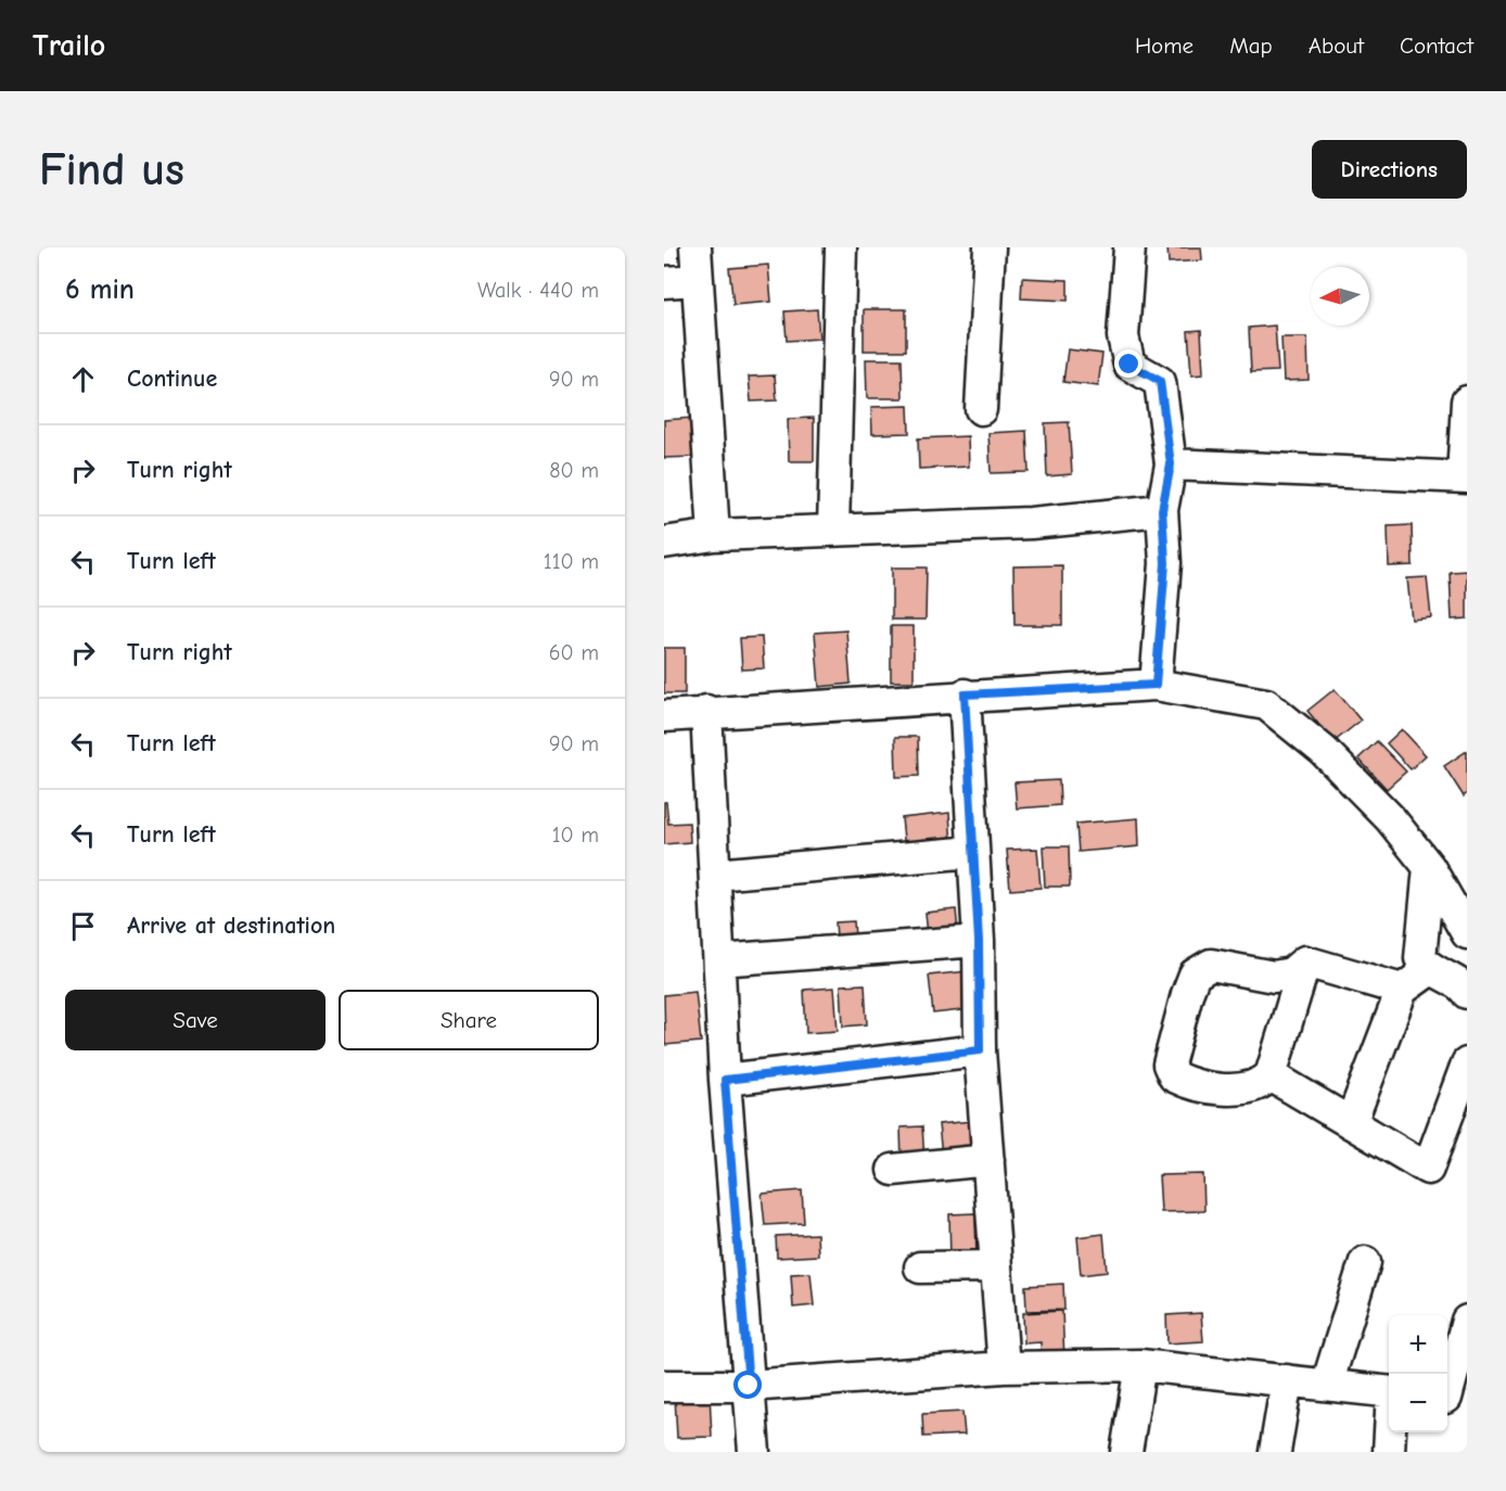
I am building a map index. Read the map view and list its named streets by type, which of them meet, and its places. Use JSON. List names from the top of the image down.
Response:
{
  "north": "left",
  "page": {
    "header": "Trailo",
    "nav": [
      "Home",
      "Map",
      "About",
      "Contact"
    ],
    "buttons": [
      "Directions",
      ["Save", "Share"]
    ],
    "title": "Find us",
    "heading": ["6 min", "Walk · 440 m"],
    "list": [
      ["Continue", "90 m"],
      ["Turn right", "80 m"],
      ["Turn left", "110 m"],
      ["Turn right", "60 m"],
      ["Turn left", "90 m"],
      ["Turn left", "10 m"],
      "Arrive at destination"
    ],
    "map_buttons": ["+", "−"]
  }
}
